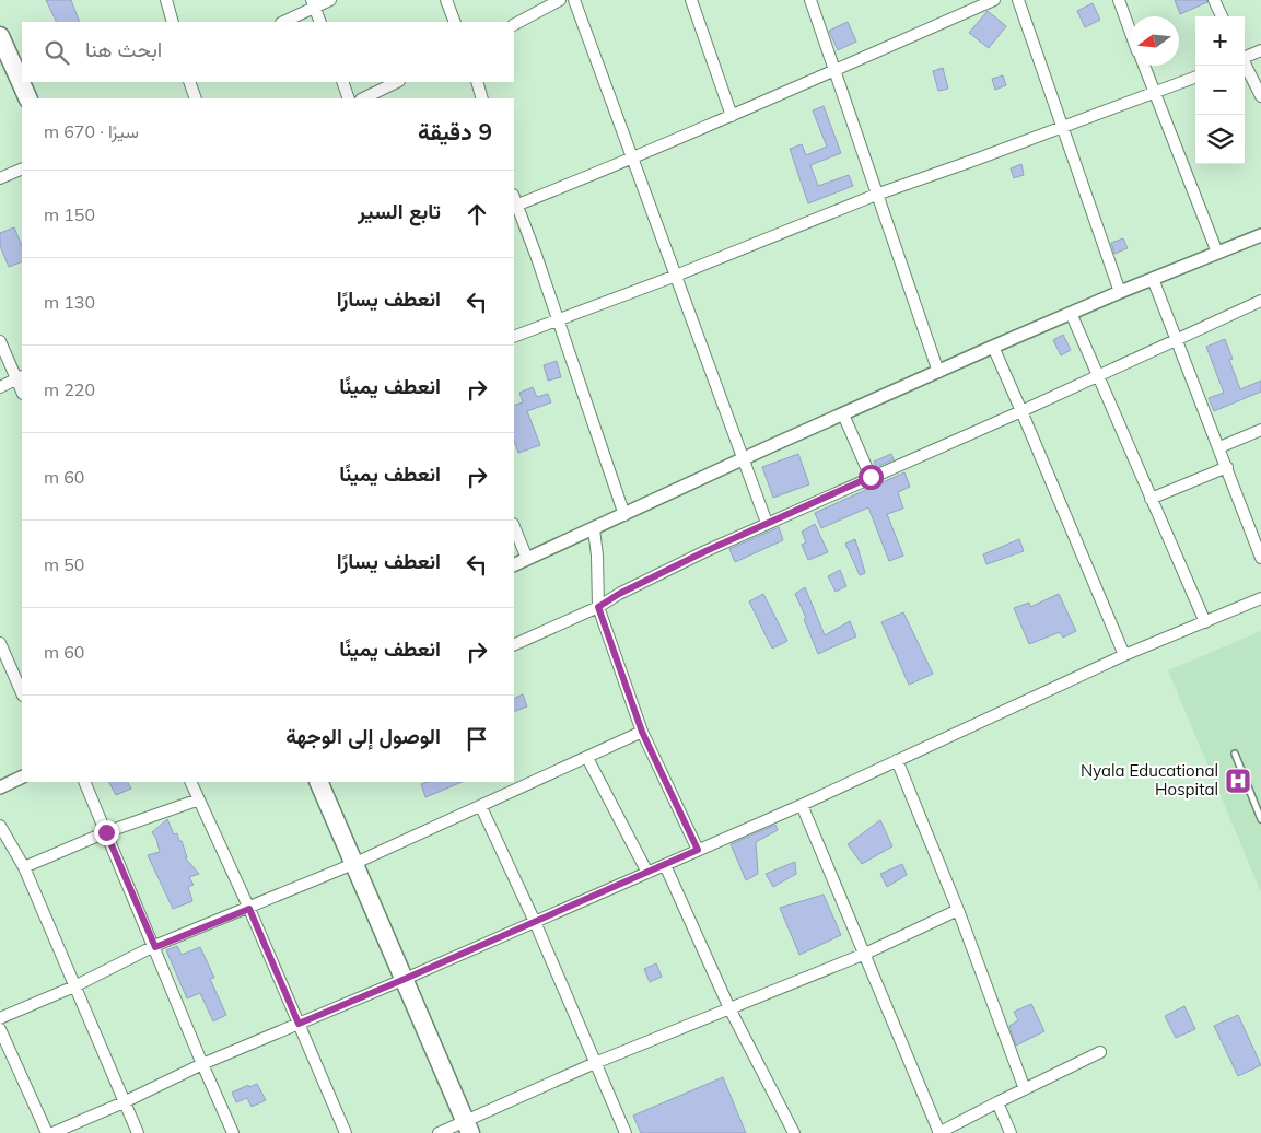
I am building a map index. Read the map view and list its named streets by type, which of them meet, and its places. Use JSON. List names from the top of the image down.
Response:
{
  "places": {
    "hospital": ["Nyala Educational Hospital"]
  },
  "north": "left",
  "page": {
    "map_buttons": ["+", "−"],
    "search": "ابحث هنا",
    "heading": ["9 دقيقة", "سيرًا · 670 m"],
    "list": [
      ["تابع السير", "150 m"],
      ["انعطف يسارًا", "130 m"],
      ["انعطف يمينًا", "220 m"],
      ["انعطف يمينًا", "60 m"],
      ["انعطف يسارًا", "50 m"],
      ["انعطف يمينًا", "60 m"],
      "الوصول إلى الوجهة"
    ]
  }
}
